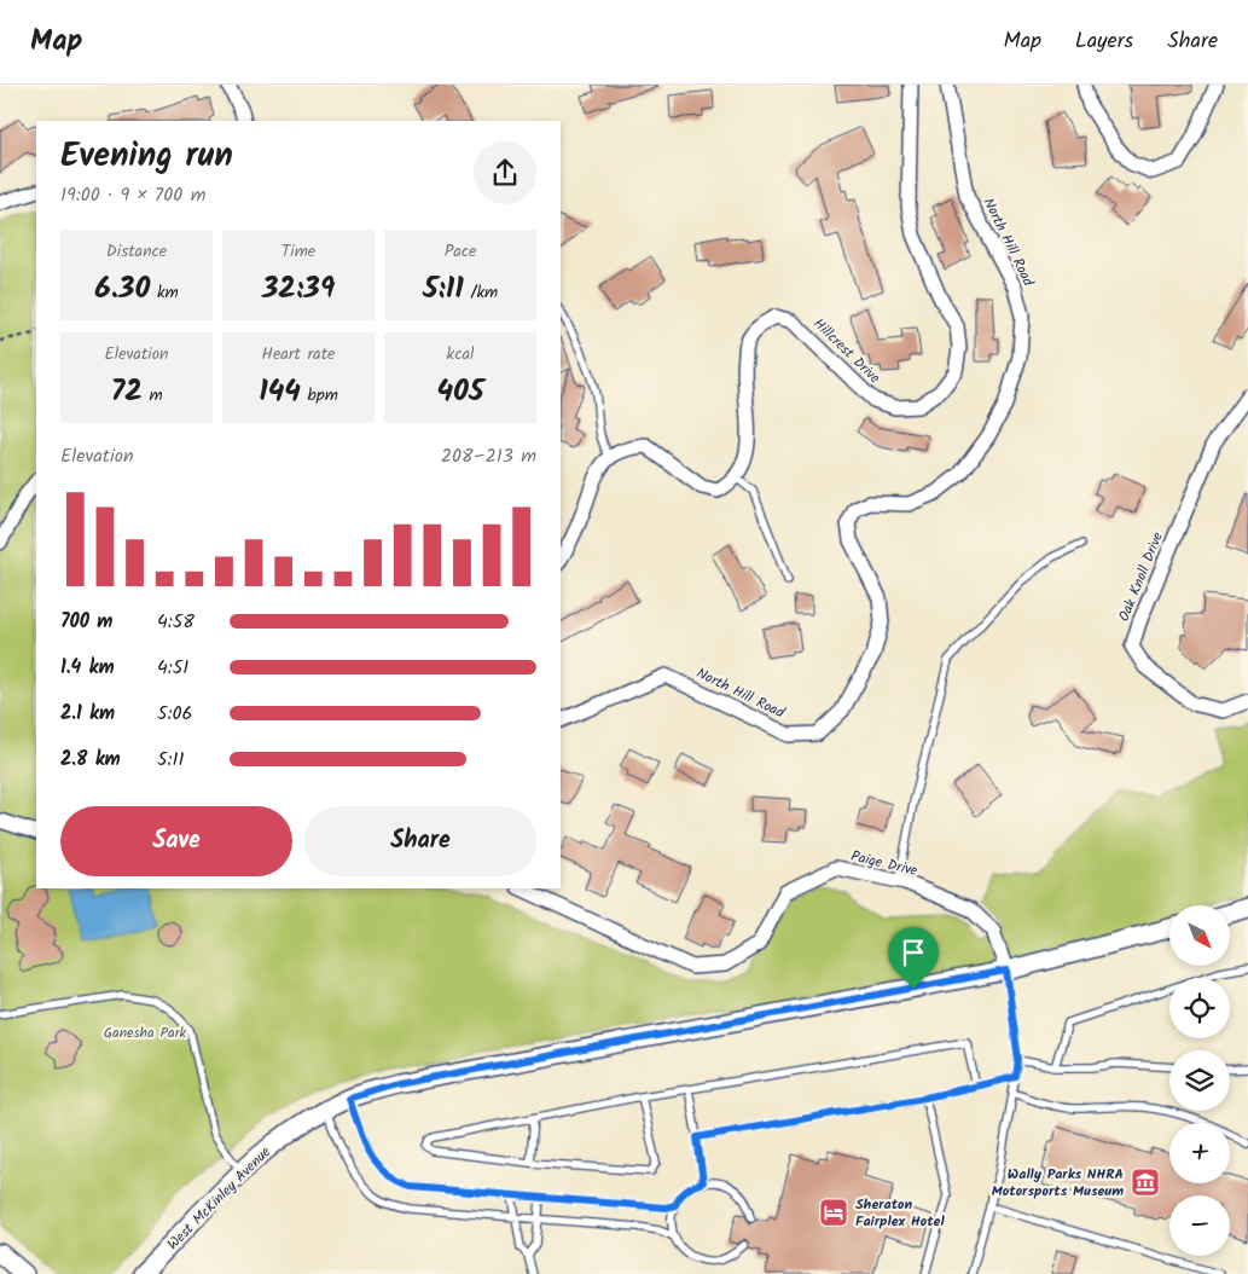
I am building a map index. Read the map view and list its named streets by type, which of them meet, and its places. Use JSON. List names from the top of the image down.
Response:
{
  "streets": {
    "main road": ["West McKinley Avenue"],
    "street": [
      "North Hill Road",
      "Hillcrest Drive",
      "Oak Knoll Drive",
      "Paige Drive"
    ]
  },
  "crossings": [
    ["Paige Drive", "West McKinley Avenue"]
  ],
  "parks": ["Ganesha Park"],
  "places": {
    "museum": ["Wally Parks NHRA Motorsports Museum"],
    "hotel": ["Sheraton Fairplex Hotel"]
  },
  "north": "bottom right",
  "page": {
    "header": "Map",
    "nav": ["Map", "Layers", "Share"],
    "heading": ["Evening run", "19:00 · 9 × 700 m"],
    "stats": [
      ["Distance", "6.30 km"],
      ["Time", "32:39"],
      ["Pace", "5:11 /km"],
      ["Elevation", "72 m"],
      ["Heart rate", "144 bpm"],
      ["kcal", "405"]
    ],
    "chart": ["Elevation", "208–213 m"],
    "list": [
      {
        "name": "700 m",
        "note": "4:58"
      },
      {
        "name": "1.4 km",
        "note": "4:51"
      },
      {
        "name": "2.1 km",
        "note": "5:06"
      },
      {
        "name": "2.8 km",
        "note": "5:11"
      }
    ],
    "buttons": ["Save", "Share"],
    "map_buttons": ["+", "−"]
  }
}
